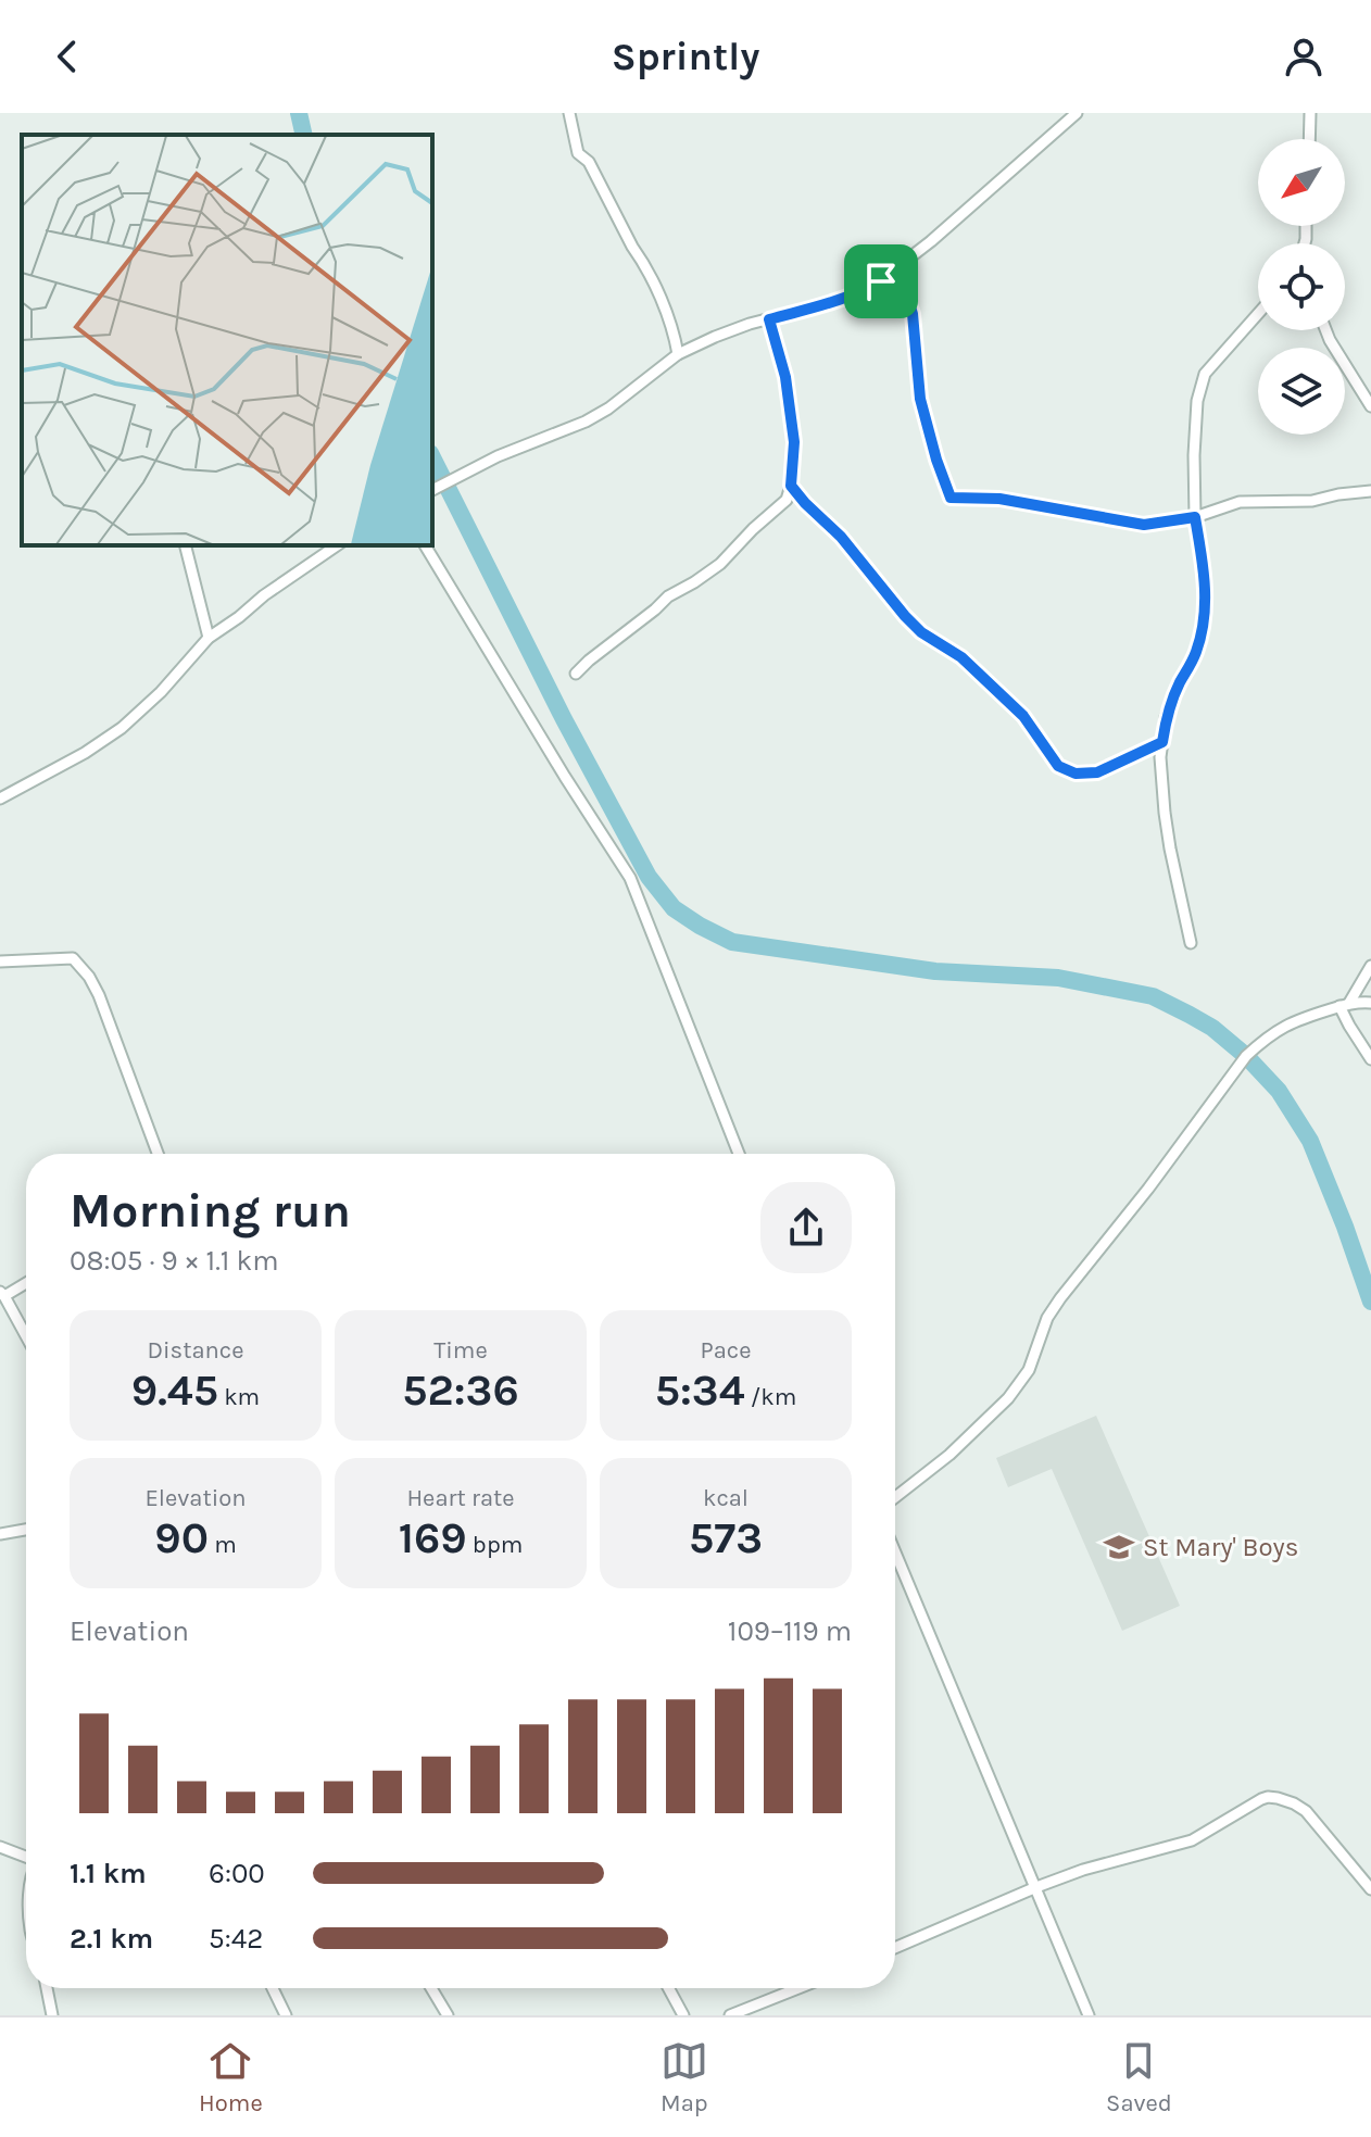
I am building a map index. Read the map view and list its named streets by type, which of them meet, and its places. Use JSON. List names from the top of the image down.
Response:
{
  "places": {
    "school or university": ["St Mary' Boys"]
  },
  "north": "bottom left",
  "page": {
    "header": "Sprintly",
    "heading": ["Morning run", "08:05 · 9 × 1.1 km"],
    "stats": [
      ["Distance", "9.45 km"],
      ["Time", "52:36"],
      ["Pace", "5:34 /km"],
      ["Elevation", "90 m"],
      ["Heart rate", "169 bpm"],
      ["kcal", "573"]
    ],
    "chart": ["Elevation", "109–119 m"],
    "list": [
      {
        "name": "1.1 km",
        "note": "6:00"
      },
      {
        "name": "2.1 km",
        "note": "5:42"
      }
    ],
    "tabs": ["Home", "Map", "Saved"]
  }
}
